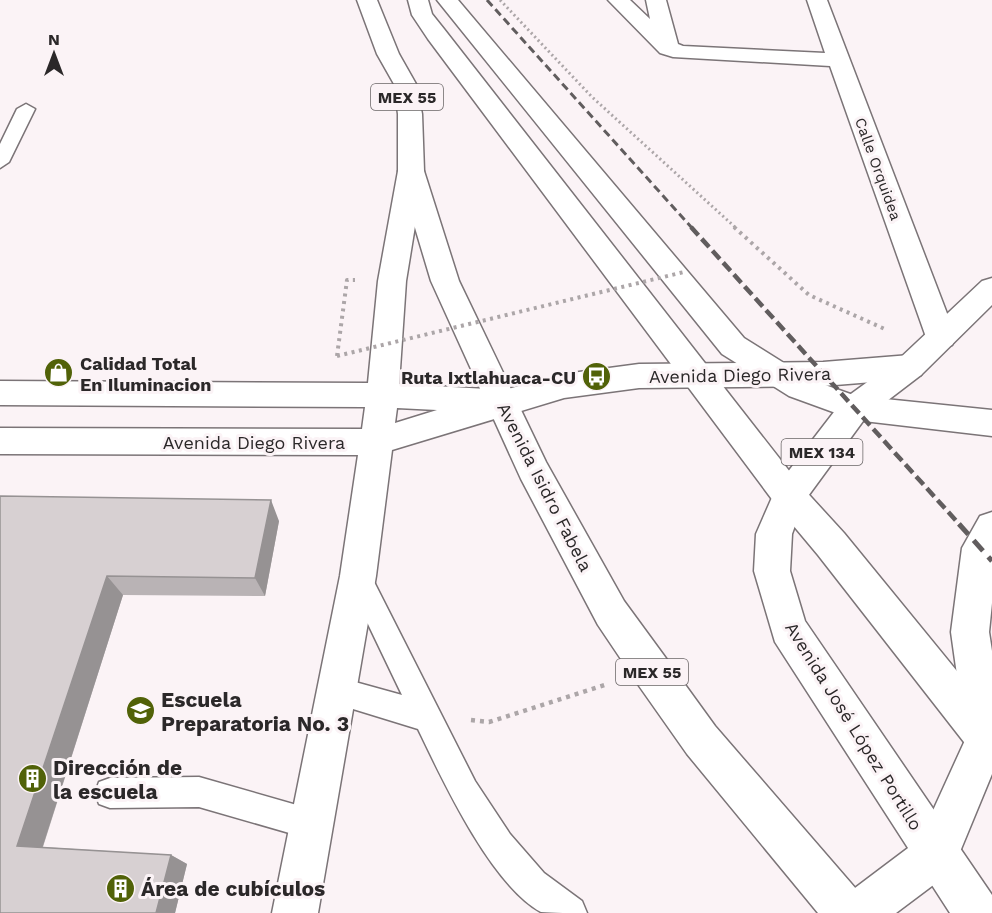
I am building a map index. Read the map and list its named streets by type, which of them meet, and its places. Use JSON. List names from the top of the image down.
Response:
{
  "streets": {
    "main road": [
      "MEX 55",
      "Calle Orquidea",
      "Avenida Diego Rivera",
      "MEX 134",
      "Avenida Isidro Fabela",
      "Avenida José López Portillo"
    ]
  },
  "crossings": [
    ["MEX 55", "Avenida Diego Rivera"],
    ["MEX 55", "Avenida José López Portillo"],
    ["Calle Orquidea", "Avenida Diego Rivera"],
    ["Calle Orquidea", "Avenida José López Portillo"],
    ["Avenida Diego Rivera", "Avenida Isidro Fabela"],
    ["Avenida Diego Rivera", "Avenida José López Portillo"]
  ],
  "places": {
    "shop": ["Calidad Total En Iluminacion"],
    "bus stop": ["Ruta Ixtlahuaca-CU"],
    "school or university": ["Escuela Preparatoria No. 3"],
    "building": ["Dirección de la escuela", "Área de cubículos"]
  },
  "north": "top"
}
